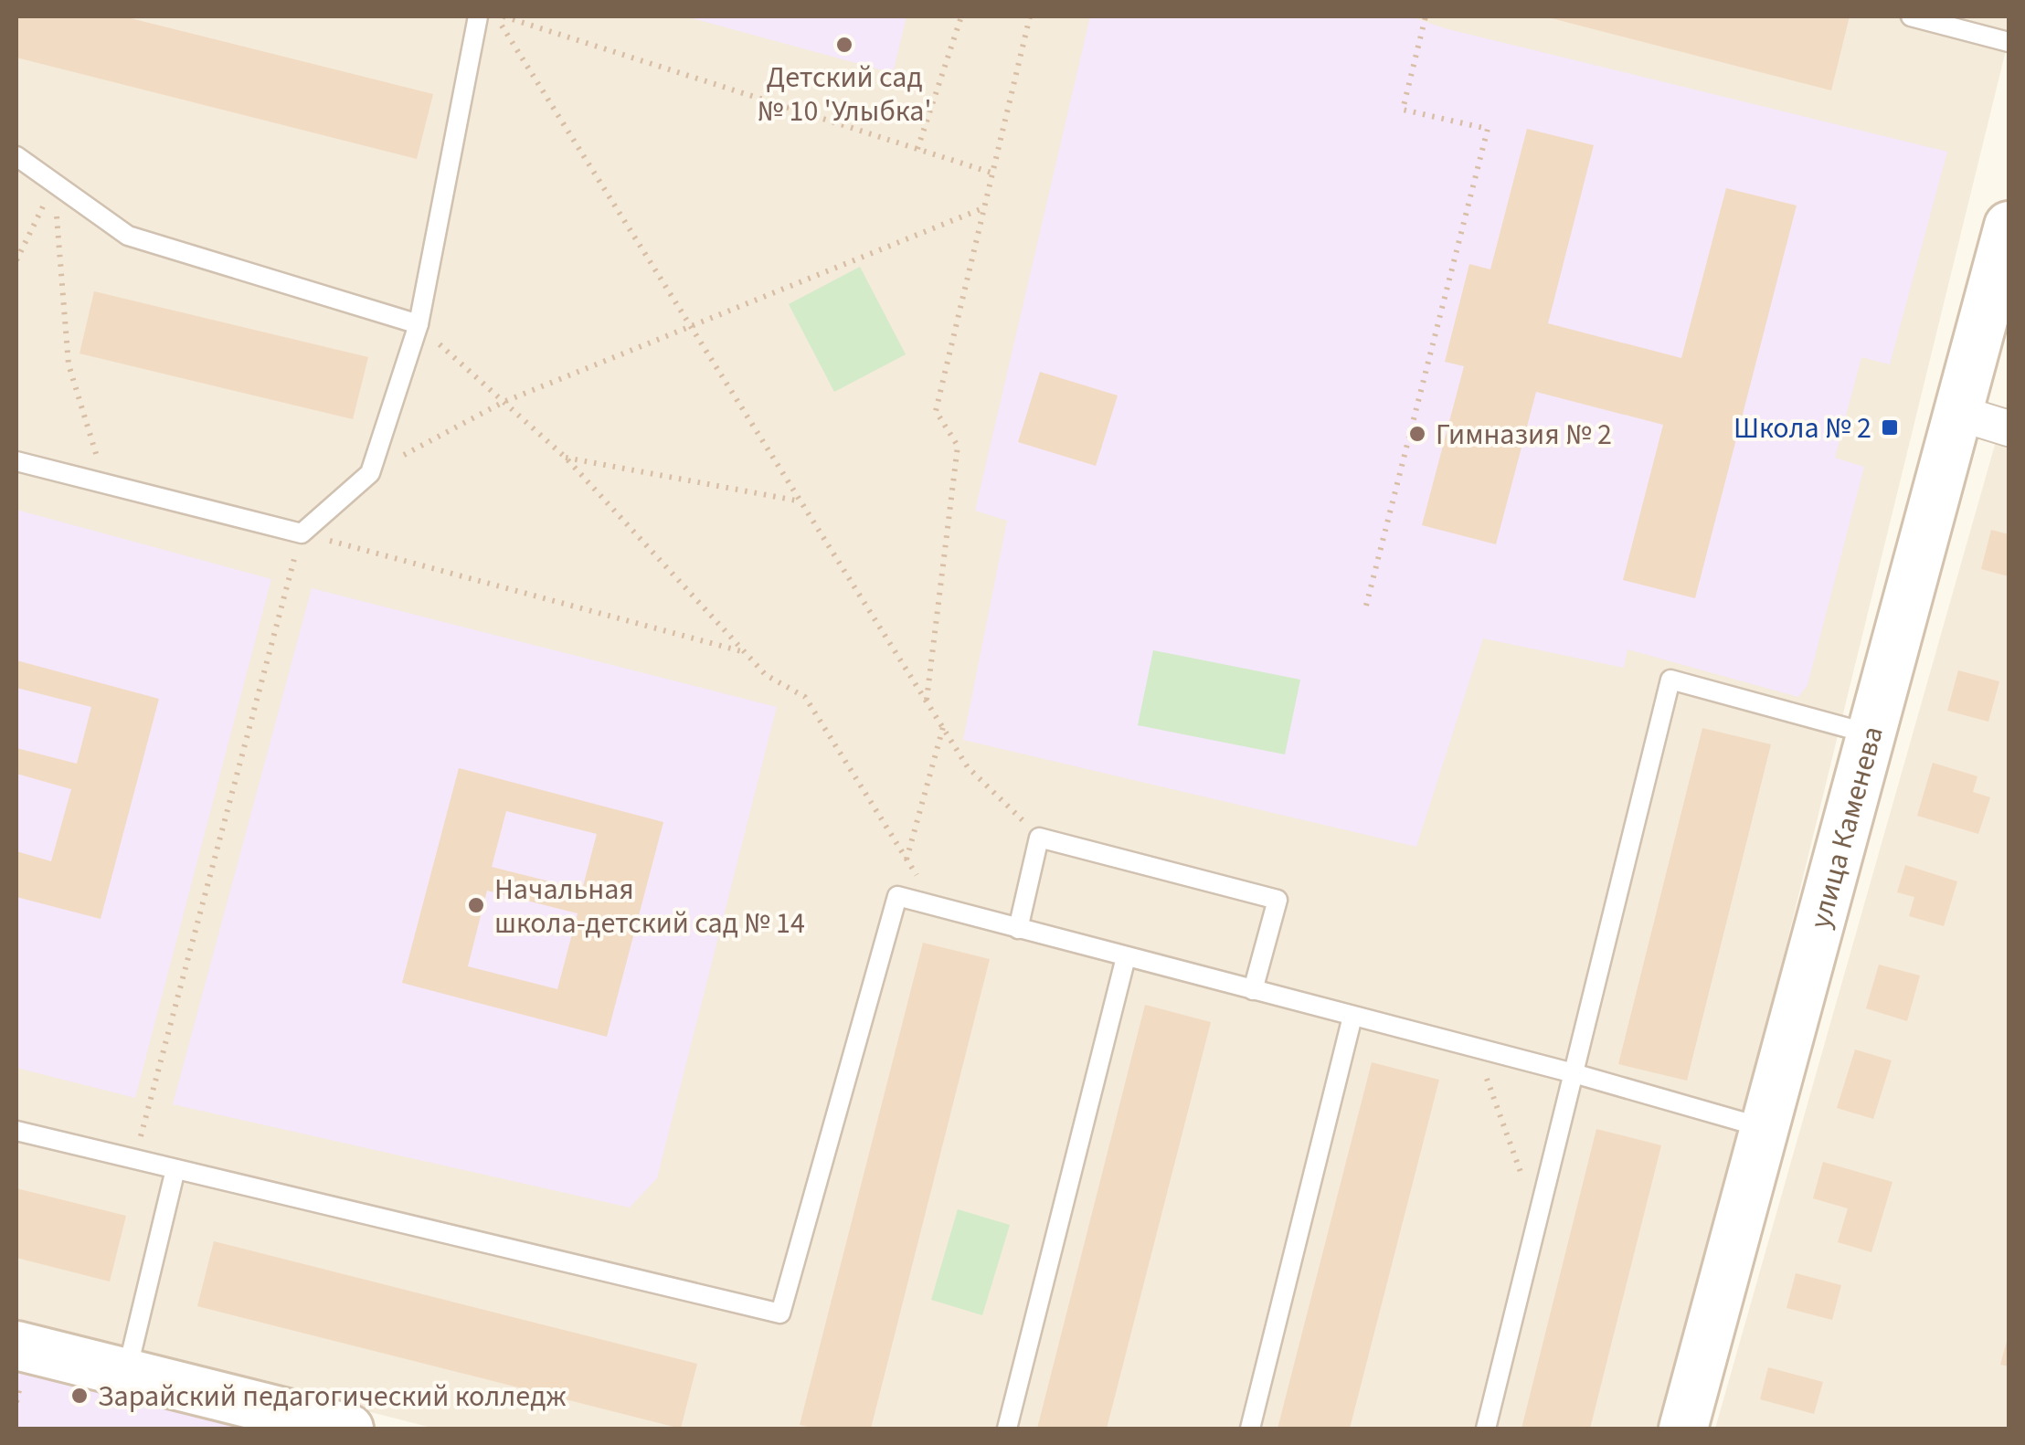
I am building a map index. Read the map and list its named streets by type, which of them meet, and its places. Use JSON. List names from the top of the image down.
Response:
{
  "streets": {
    "main road": ["улица Каменева"]
  },
  "places": {
    "other": [
      "Детский сад № 10 'Улыбка'",
      "Гимназия № 2",
      "Начальная школа-детский сад № 14",
      "Зарайский педагогический колледж"
    ],
    "transit": ["Школа № 2"]
  }
}
